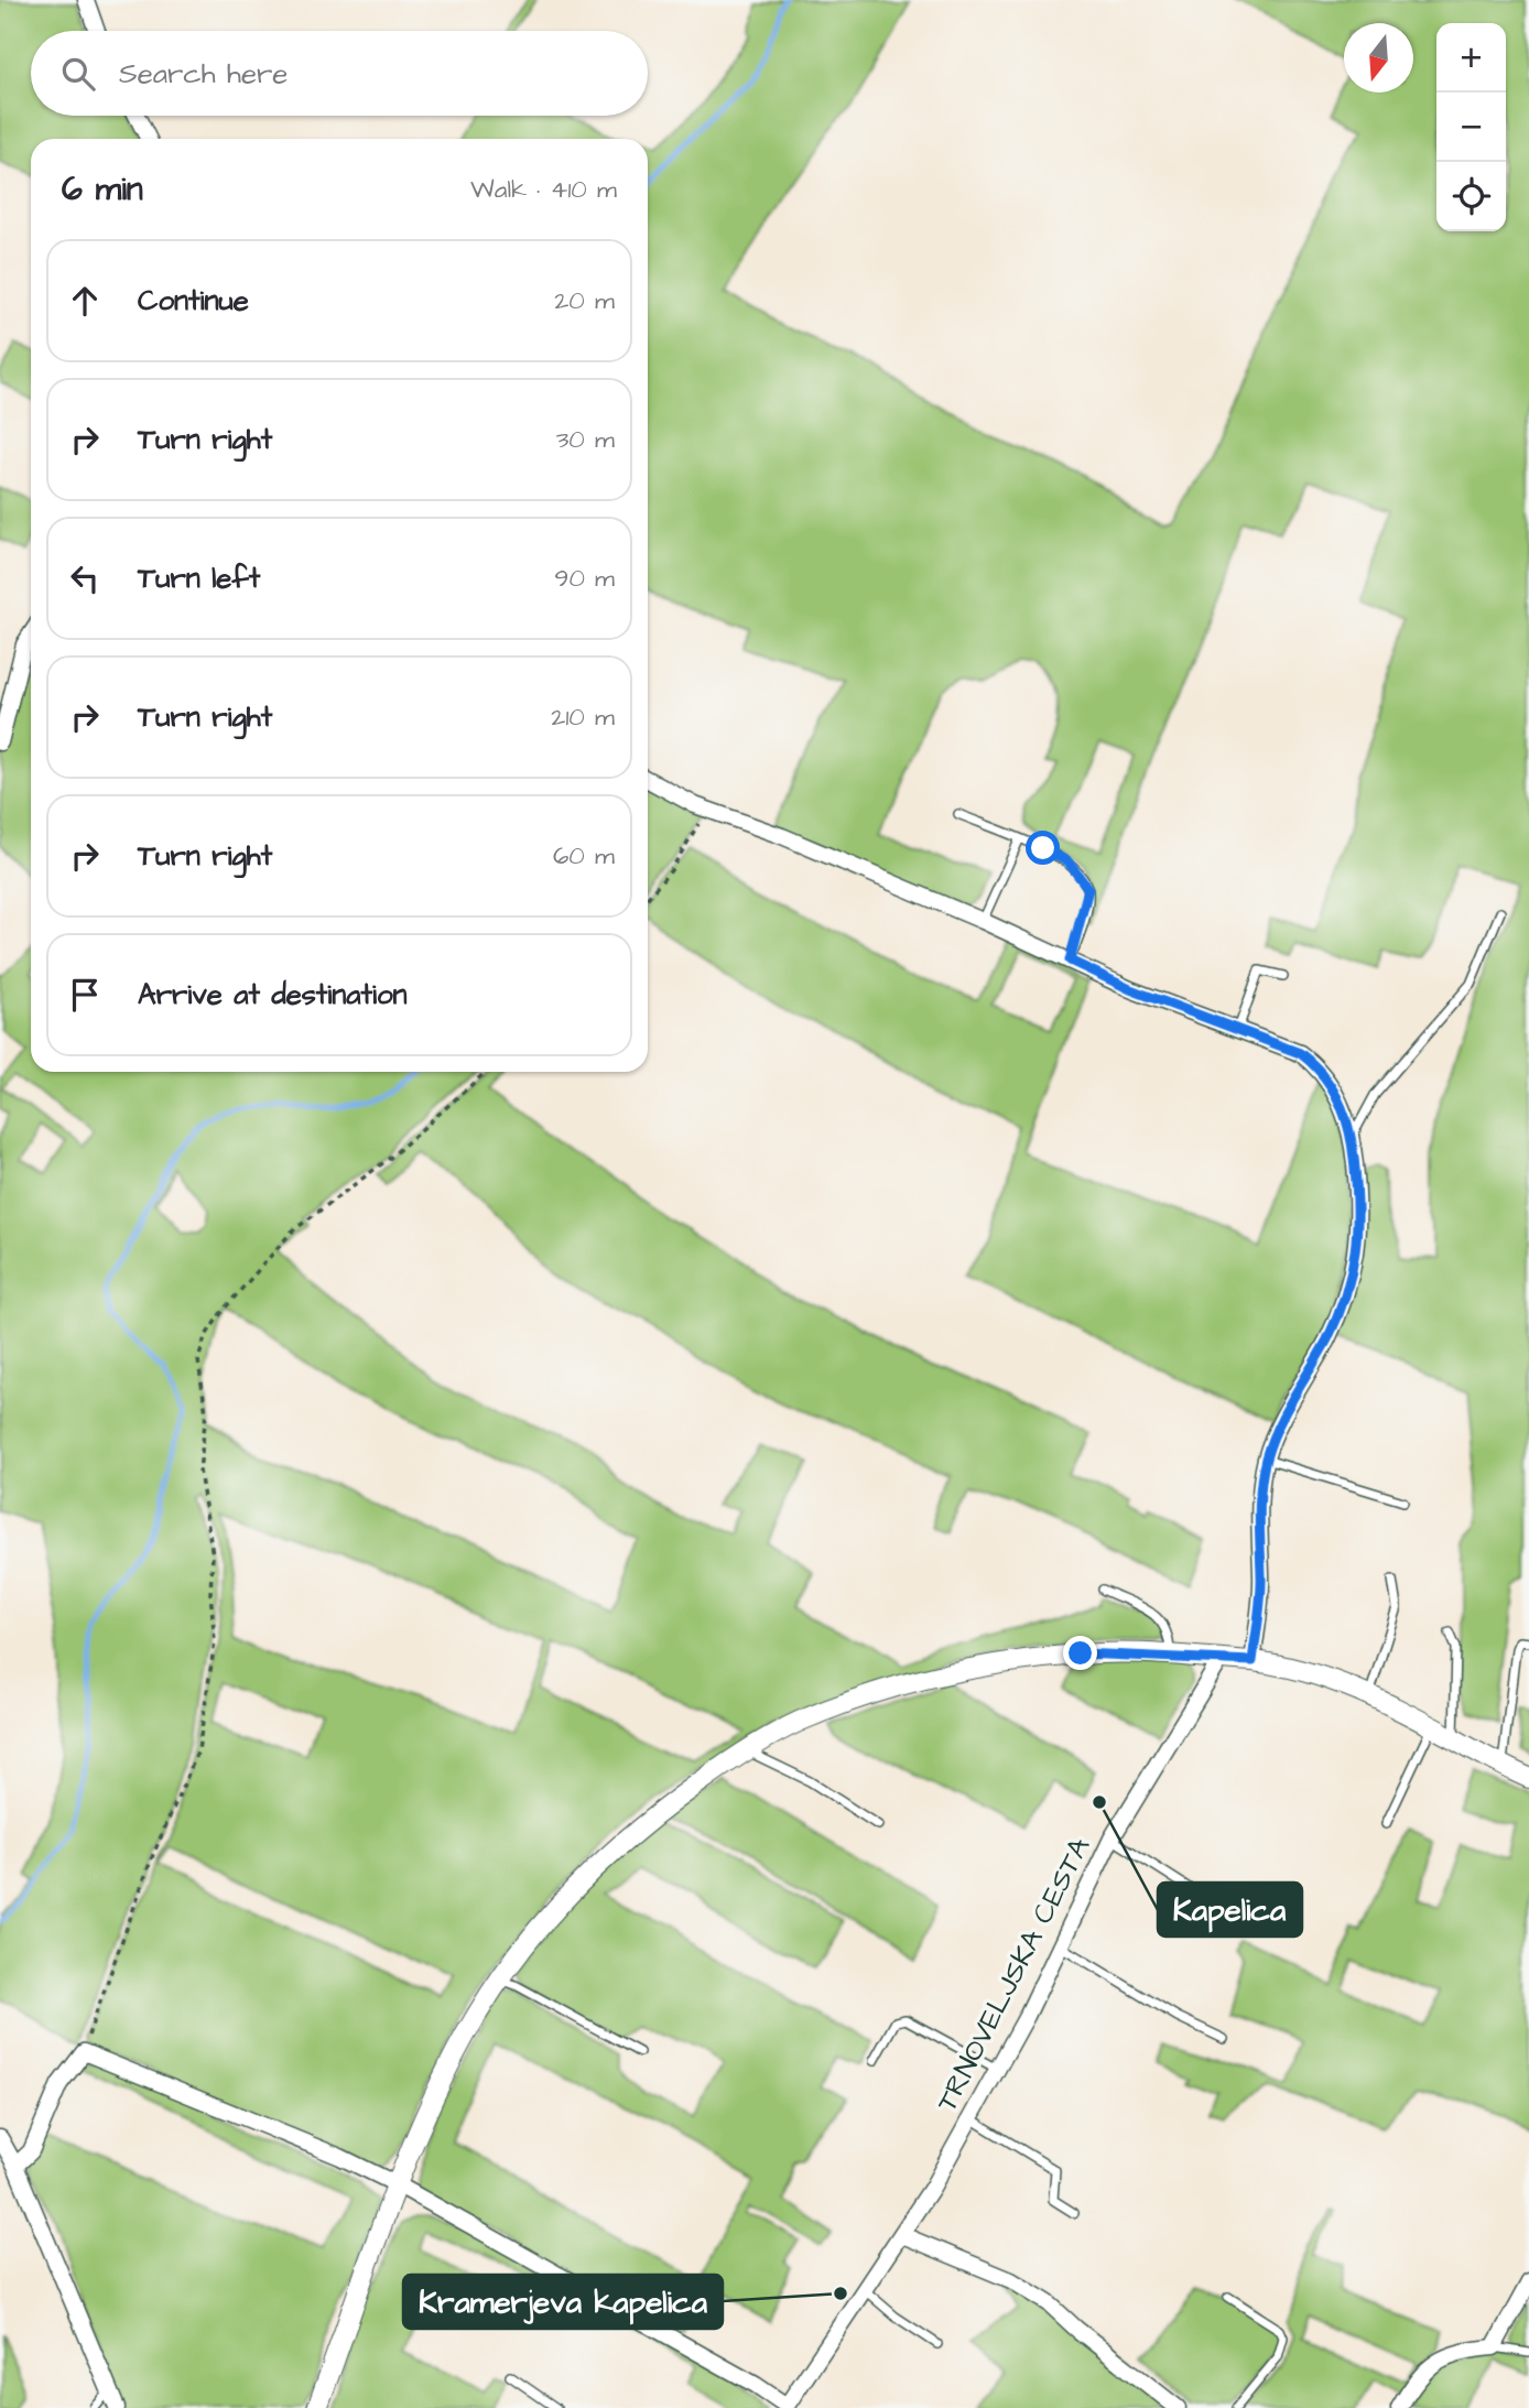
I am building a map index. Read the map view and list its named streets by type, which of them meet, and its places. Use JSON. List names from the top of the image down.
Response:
{
  "streets": {
    "street": ["TRNOVELJSKA CESTA"]
  },
  "places": ["Kapelica", "Kramerjeva kapelica"],
  "north": "bottom",
  "page": {
    "map_buttons": ["+", "−"],
    "search": "Search here",
    "heading": ["6 min", "Walk · 410 m"],
    "list": [
      ["Continue", "20 m"],
      ["Turn right", "30 m"],
      ["Turn left", "90 m"],
      ["Turn right", "210 m"],
      ["Turn right", "60 m"],
      "Arrive at destination"
    ]
  }
}
